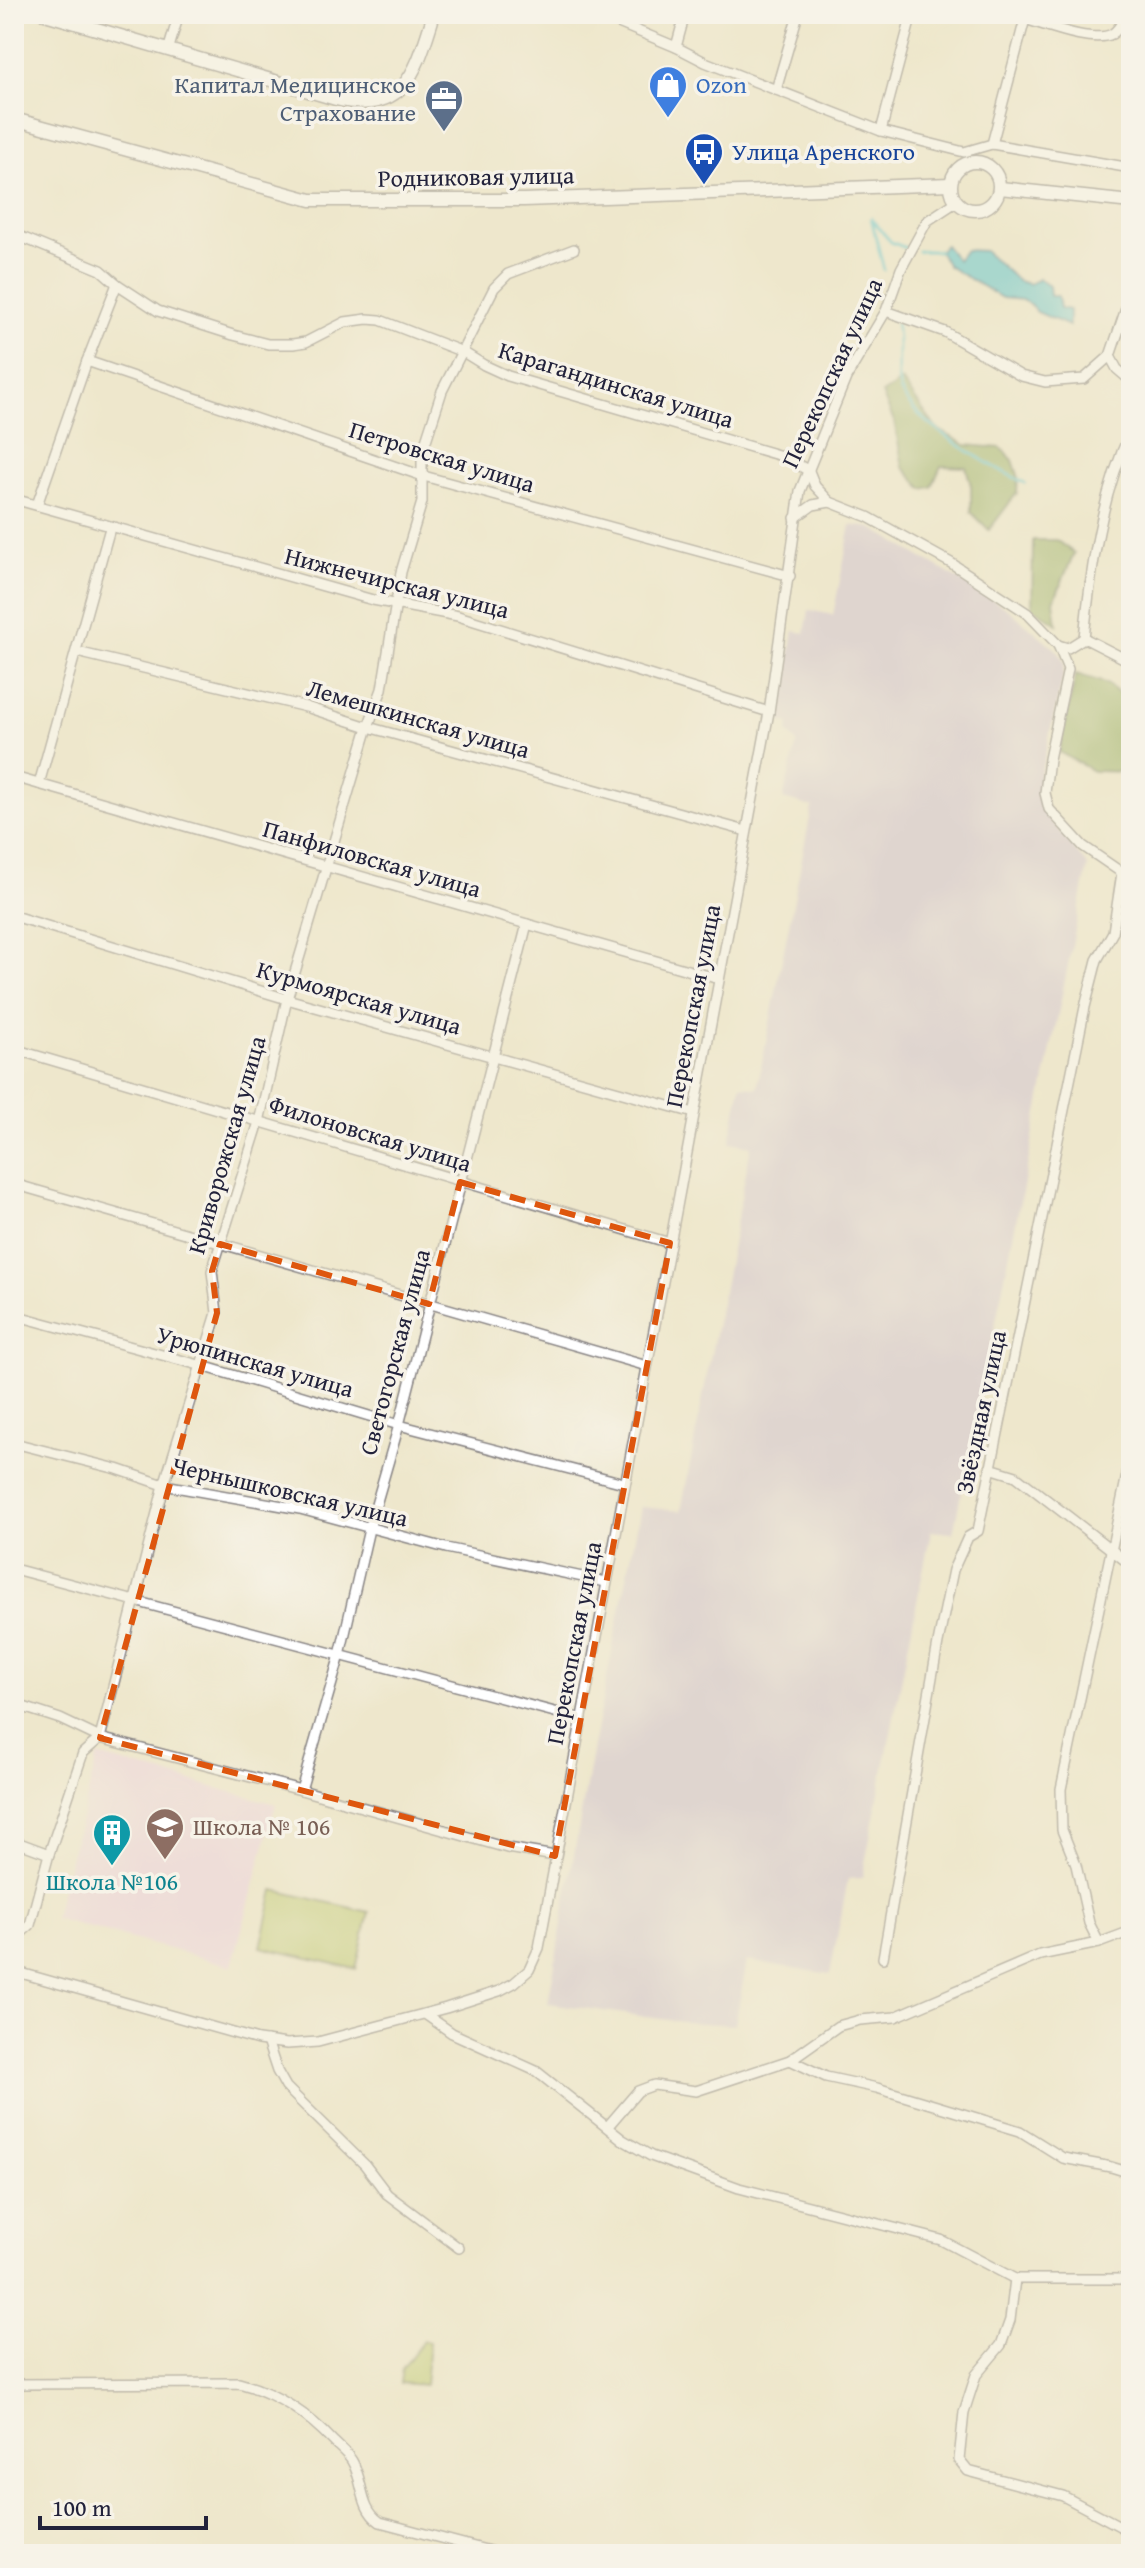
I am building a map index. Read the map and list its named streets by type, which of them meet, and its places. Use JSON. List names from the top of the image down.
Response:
{
  "streets": {
    "main road": ["Родниковая улица"],
    "street": [
      "Перекопская улица",
      "Карагандинская улица",
      "Петровская улица",
      "Нижнечирская улица",
      "Лемешкинская улица",
      "Панфиловская улица",
      "Курмоярская улица",
      "Филоновская улица",
      "Криворожская улица",
      "Светогорская улица",
      "Урюпинская улица",
      "Звёздная улица",
      "Чернышковская улица"
    ]
  },
  "crossings": [
    ["Родниковая улица", "Перекопская улица"],
    ["Перекопская улица", "Карагандинская улица"],
    ["Перекопская улица", "Петровская улица"],
    ["Перекопская улица", "Нижнечирская улица"],
    ["Перекопская улица", "Лемешкинская улица"],
    ["Перекопская улица", "Панфиловская улица"],
    ["Перекопская улица", "Курмоярская улица"],
    ["Перекопская улица", "Филоновская улица"],
    ["Перекопская улица", "Урюпинская улица"],
    ["Перекопская улица", "Чернышковская улица"],
    ["Карагандинская улица", "Криворожская улица"],
    ["Петровская улица", "Криворожская улица"],
    ["Нижнечирская улица", "Криворожская улица"],
    ["Лемешкинская улица", "Криворожская улица"],
    ["Панфиловская улица", "Криворожская улица"],
    ["Панфиловская улица", "Светогорская улица"],
    ["Курмоярская улица", "Криворожская улица"],
    ["Курмоярская улица", "Светогорская улица"],
    ["Филоновская улица", "Криворожская улица"],
    ["Филоновская улица", "Светогорская улица"],
    ["Криворожская улица", "Урюпинская улица"],
    ["Криворожская улица", "Чернышковская улица"],
    ["Светогорская улица", "Урюпинская улица"],
    ["Светогорская улица", "Чернышковская улица"]
  ],
  "places": {
    "shop": ["Ozon"],
    "office": ["Капитал Медицинское Страхование"],
    "bus stop": ["Улица Аренского"],
    "school or university": ["Школа № 106"],
    "building": ["Школа №106"]
  },
  "scale_bar": "100 m"
}
